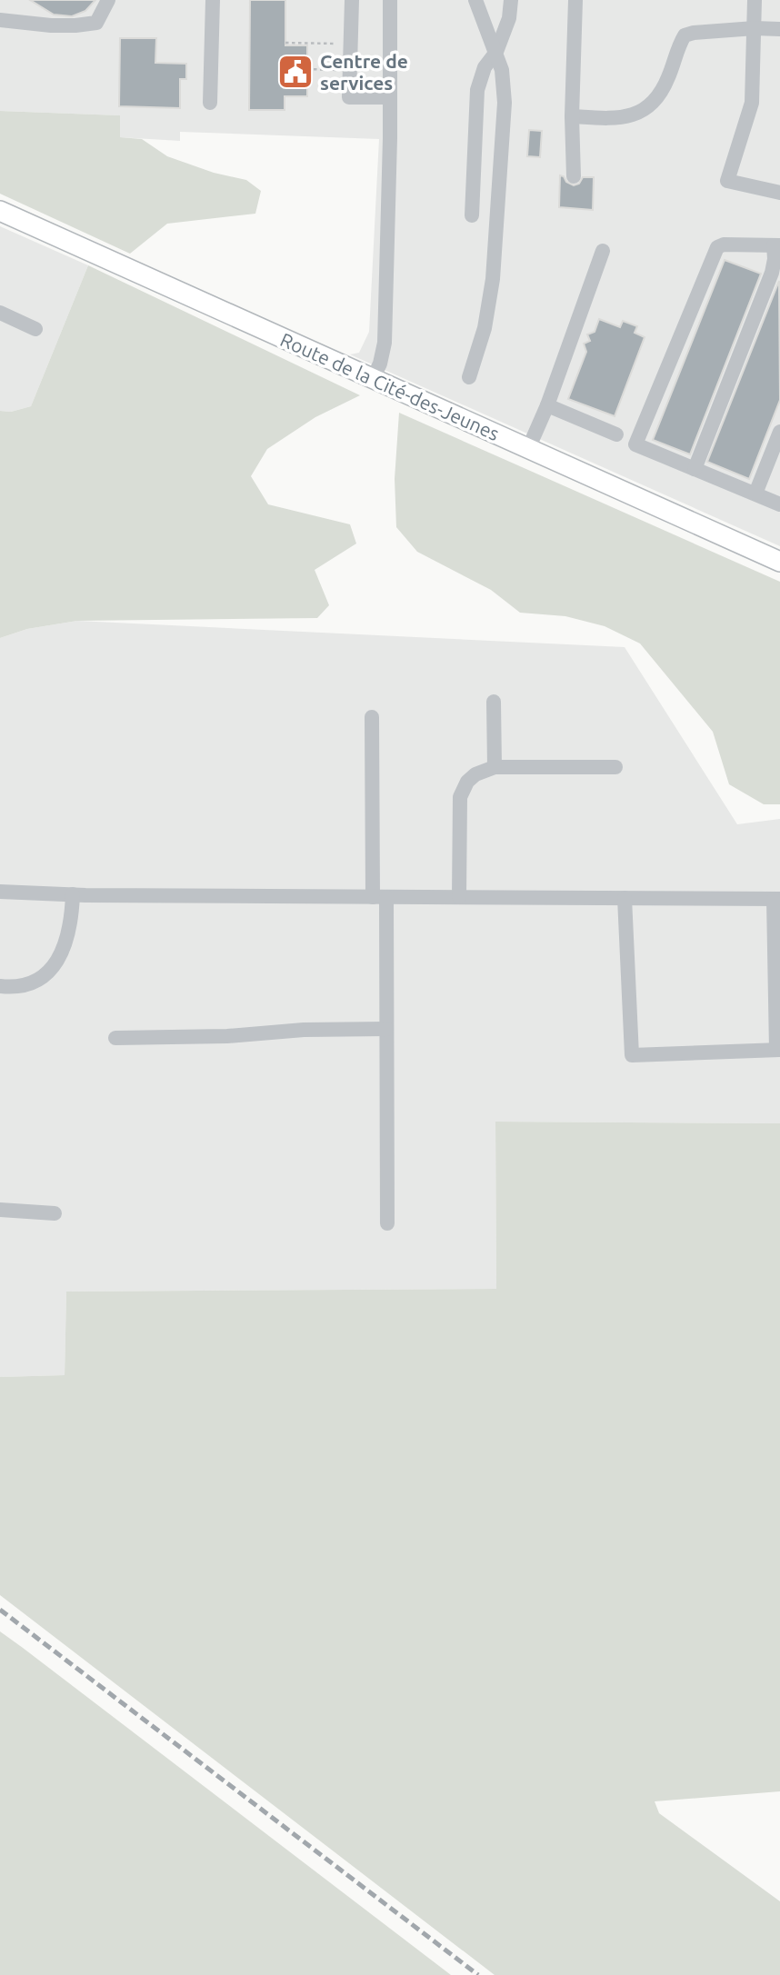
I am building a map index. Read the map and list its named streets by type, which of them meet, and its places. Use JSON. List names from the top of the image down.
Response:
{
  "streets": {
    "main road": ["Route de la Cité-des-Jeunes"]
  },
  "places": {
    "public building": ["Centre de services"]
  }
}
